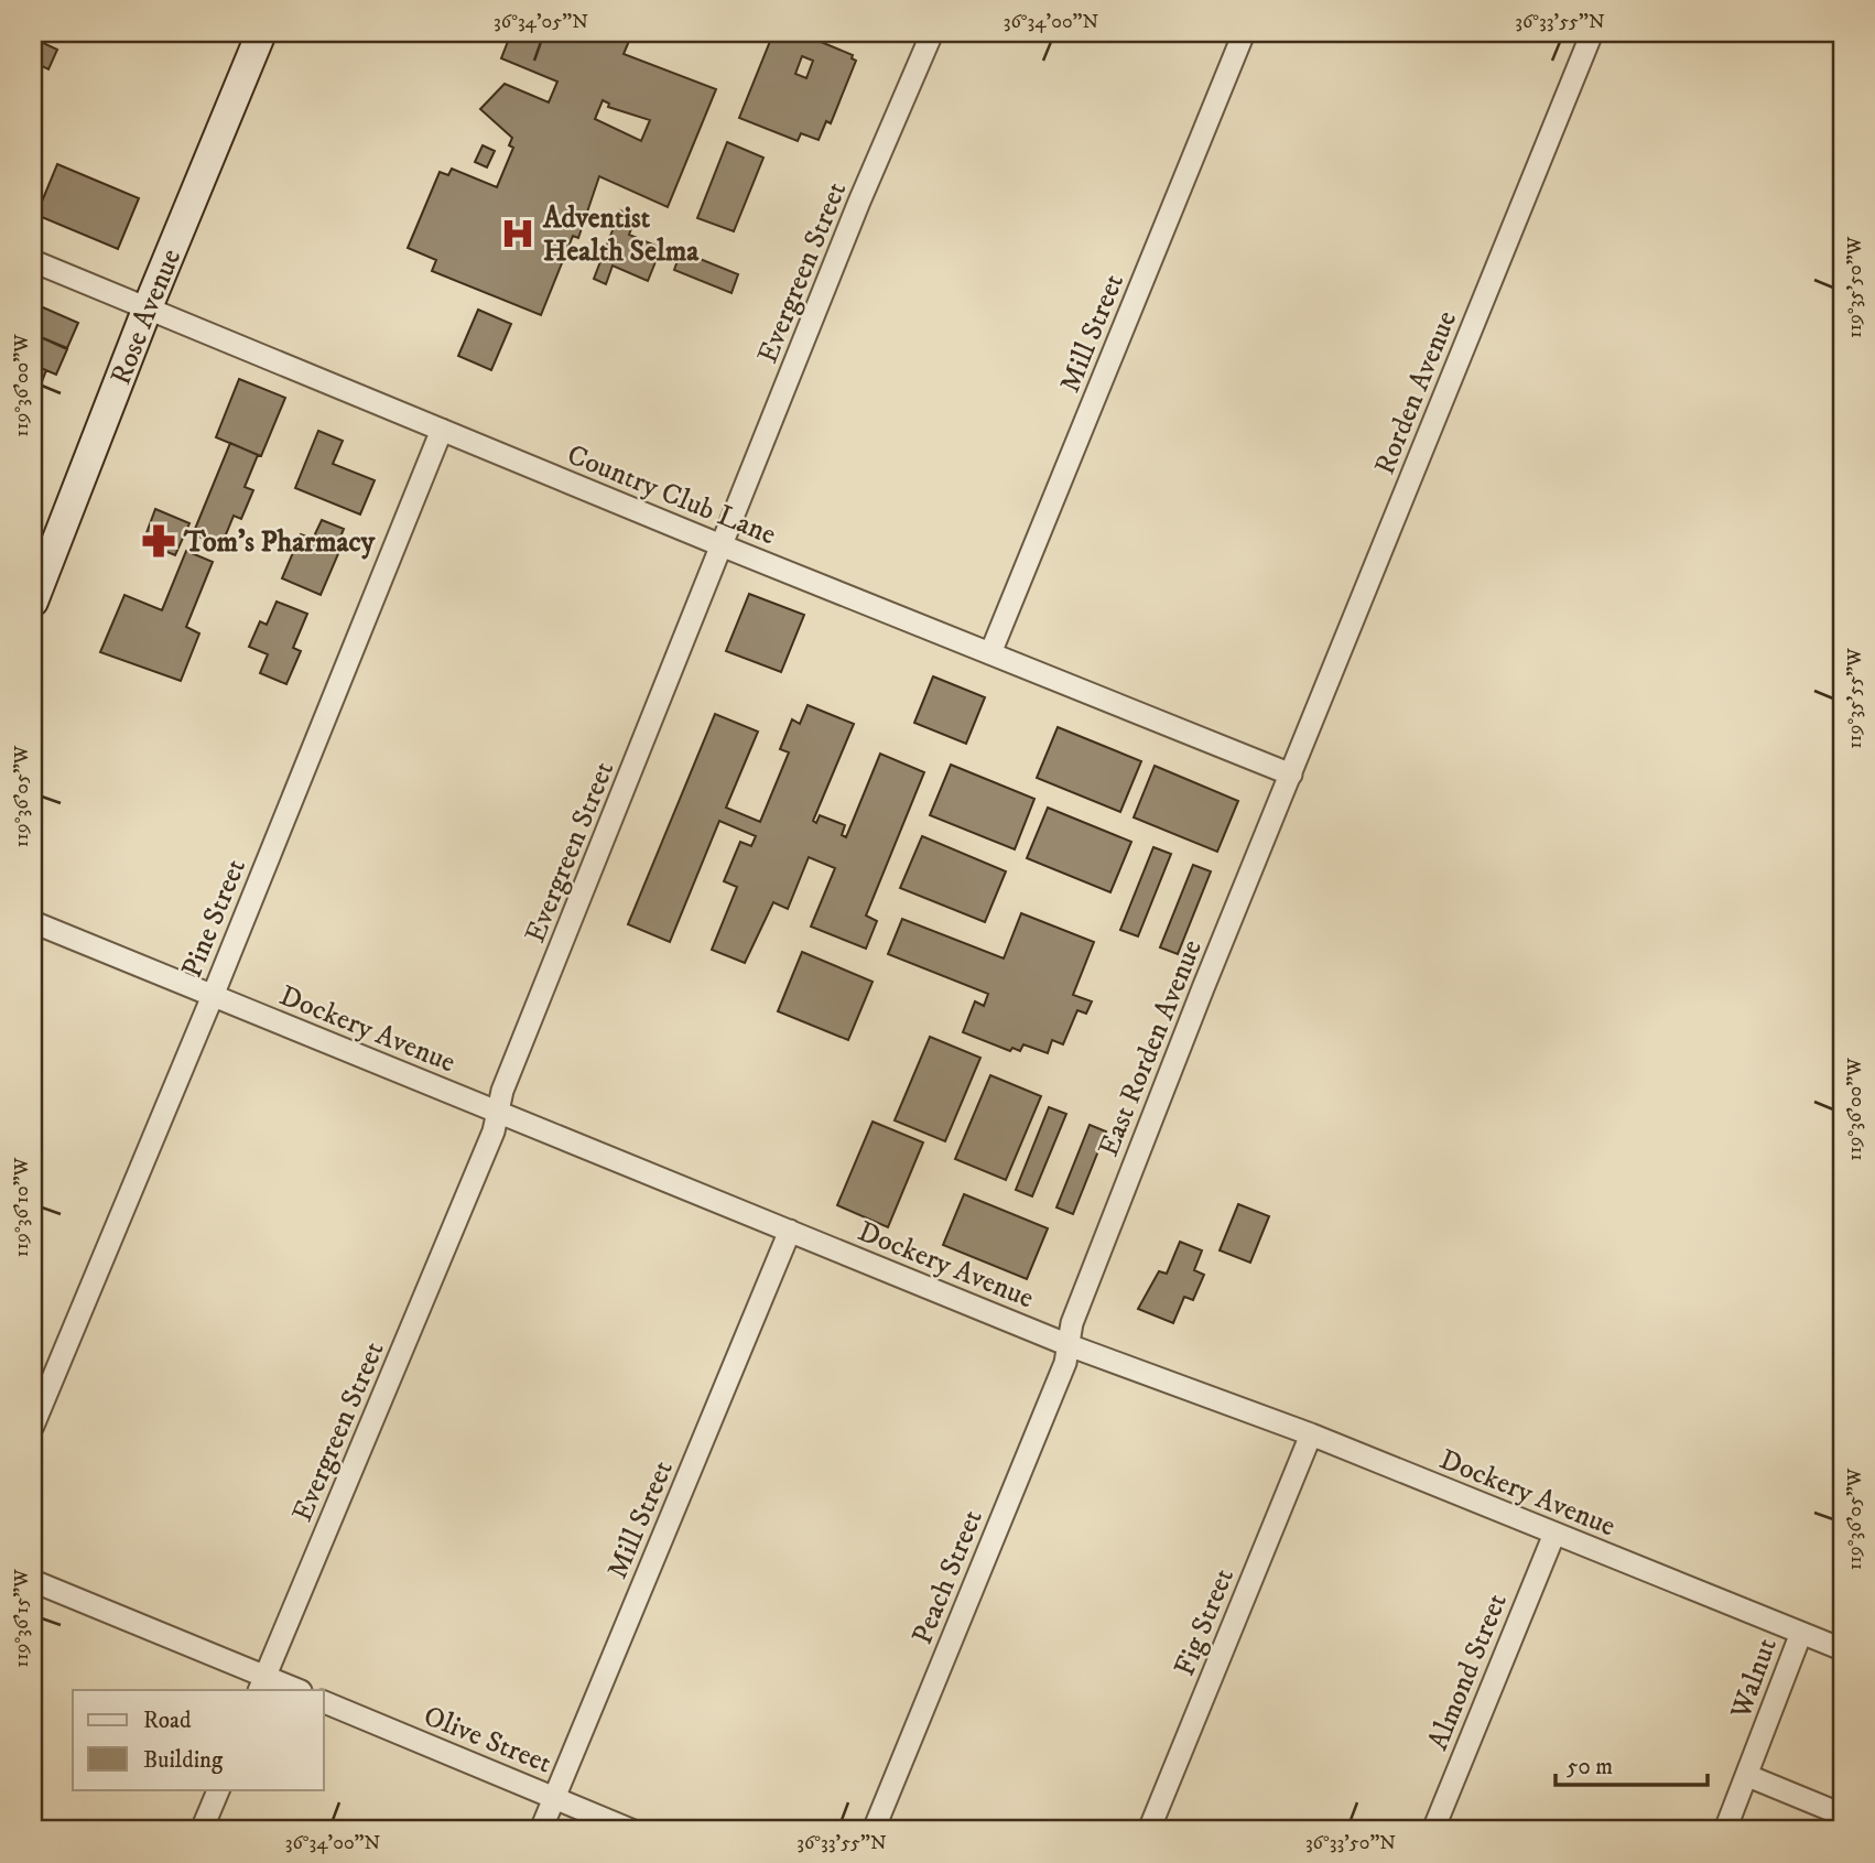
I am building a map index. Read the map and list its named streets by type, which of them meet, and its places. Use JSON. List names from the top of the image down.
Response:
{
  "streets": {
    "street": [
      "Evergreen Street",
      "Rose Avenue",
      "Mill Street",
      "Rorden Avenue",
      "Country Club Lane",
      "Pine Street",
      "Dockery Avenue",
      "East Rorden Avenue",
      "Peach Street",
      "Fig Street",
      "Almond Street",
      "Walnut",
      "Olive Street"
    ]
  },
  "crossings": [
    ["Evergreen Street", "Country Club Lane"],
    ["Evergreen Street", "Dockery Avenue"],
    ["Rose Avenue", "Country Club Lane"],
    ["Mill Street", "Country Club Lane"],
    ["Mill Street", "Dockery Avenue"],
    ["Mill Street", "Olive Street"],
    ["Rorden Avenue", "Country Club Lane"],
    ["Rorden Avenue", "East Rorden Avenue"],
    ["Country Club Lane", "Pine Street"],
    ["Country Club Lane", "East Rorden Avenue"],
    ["Pine Street", "Dockery Avenue"],
    ["Dockery Avenue", "East Rorden Avenue"],
    ["Dockery Avenue", "Peach Street"],
    ["Dockery Avenue", "Fig Street"],
    ["Dockery Avenue", "Almond Street"],
    ["Dockery Avenue", "Walnut"],
    ["East Rorden Avenue", "Peach Street"]
  ],
  "places": {
    "hospital": ["Adventist Health Selma"],
    "pharmacy": ["Tom's Pharmacy"]
  },
  "legend": ["Road", "Building"],
  "scale_bar": "50 m",
  "coordinates": [
    "36°34'05\"N",
    "36°34'00\"N",
    "36°33'55\"N",
    "119°35'50\"W",
    "119°36'00\"W",
    "119°35'55\"W",
    "119°36'05\"W",
    "119°36'10\"W",
    "119°36'15\"W",
    "36°33'50\"N"
  ]
}
